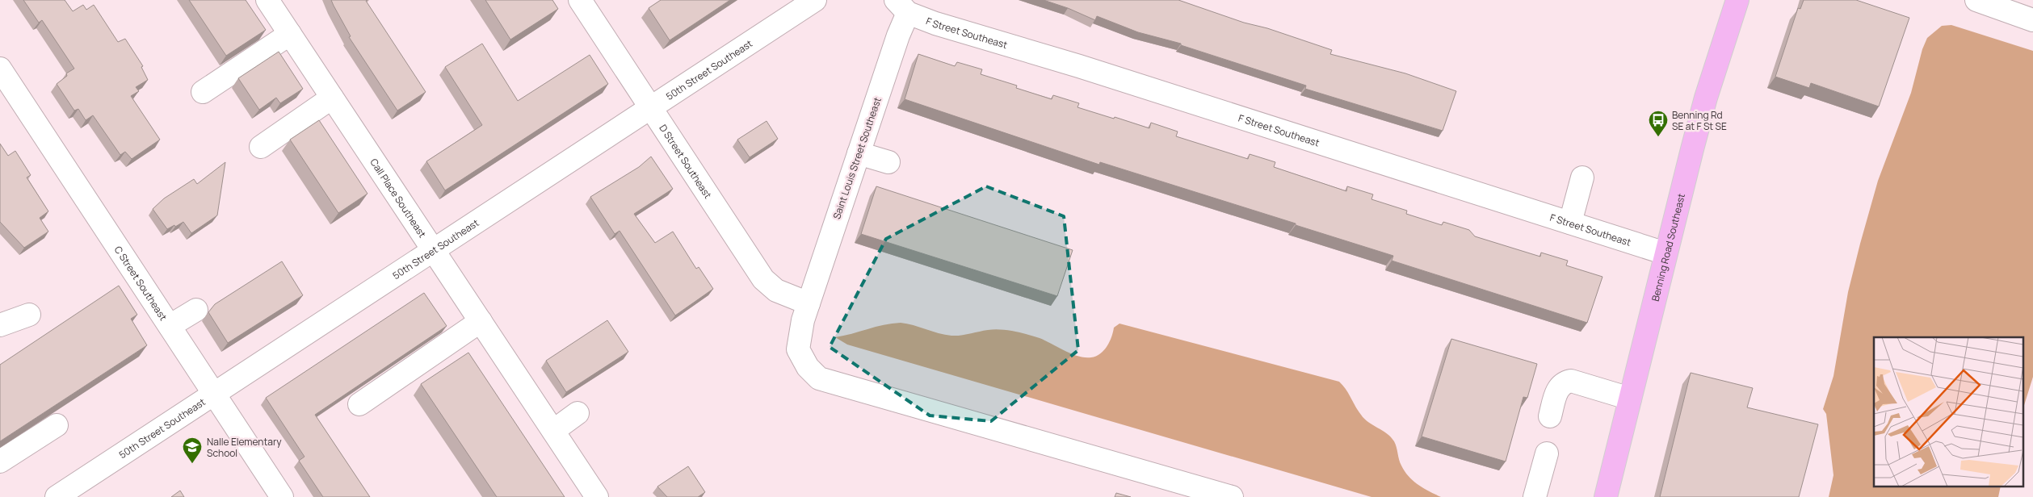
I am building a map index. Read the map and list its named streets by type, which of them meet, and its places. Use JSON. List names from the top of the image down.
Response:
{
  "streets": {
    "main road": ["Benning Road Southeast"],
    "street": [
      "F Street Southeast",
      "50th Street Southeast",
      "Saint Louis Street Southeast",
      "D Street Southeast",
      "Call Place Southeast",
      "C Street Southeast"
    ]
  },
  "crossings": [
    ["F Street Southeast", "Saint Louis Street Southeast"],
    ["F Street Southeast", "Benning Road Southeast"],
    ["50th Street Southeast", "D Street Southeast"],
    ["50th Street Southeast", "Call Place Southeast"],
    ["50th Street Southeast", "C Street Southeast"],
    ["Saint Louis Street Southeast", "D Street Southeast"]
  ],
  "places": {
    "bus stop": ["Benning Rd SE at F St SE"],
    "school or university": ["Nalle Elementary School"]
  }
}
